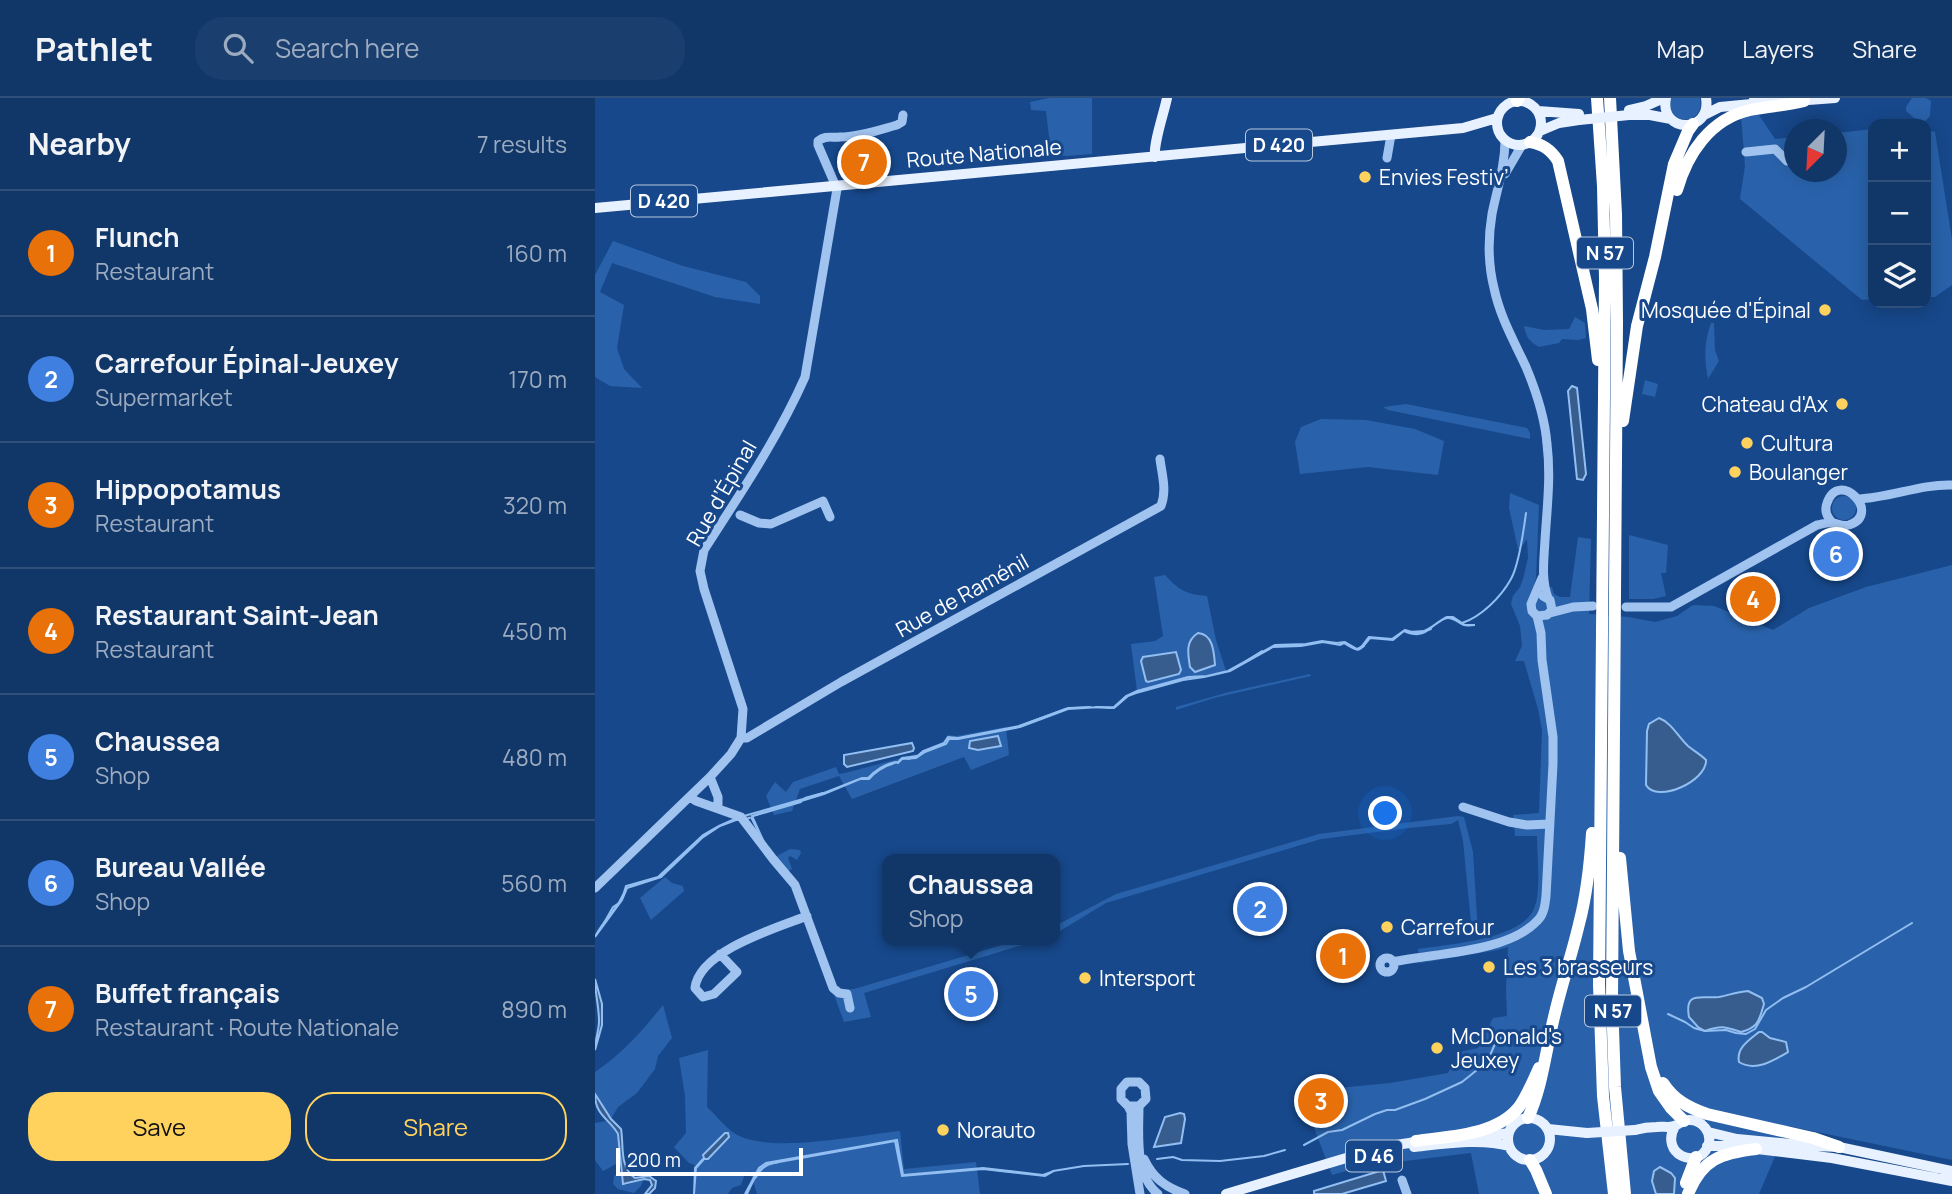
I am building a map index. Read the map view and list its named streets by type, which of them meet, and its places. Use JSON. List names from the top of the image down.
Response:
{
  "streets": {
    "highway": ["N 57"],
    "main road": ["D 420", "Route Nationale", "D 46"],
    "street": ["Rue d’Épinal", "Rue de Raménil"]
  },
  "crossings": [
    ["D 420", "Route Nationale"],
    ["Route Nationale", "Rue d’Épinal"],
    ["Rue d’Épinal", "Rue de Raménil"]
  ],
  "places": [
    "Envies Festiv’",
    "Mosquée d'Épinal",
    "Chateau d'Ax",
    "Cultura",
    "Boulanger",
    "Carrefour",
    "Les 3 brasseurs",
    "Intersport",
    "McDonald's Jeuxey",
    "Norauto"
  ],
  "scale_bar": "200 m",
  "north": "bottom left",
  "page": {
    "header": "Pathlet",
    "search": "Search here",
    "nav": ["Map", "Layers", "Share"],
    "heading": ["Nearby", "7 results"],
    "map_buttons": ["+", "−"],
    "pins": [
      "7",
      "6",
      "4",
      "2",
      "1",
      "5",
      "3"
    ],
    "list": [
      {
        "mark": "1",
        "name": "Flunch",
        "note": "Restaurant",
        "value": "160 m"
      },
      {
        "mark": "2",
        "name": "Carrefour Épinal-Jeuxey",
        "note": "Supermarket",
        "value": "170 m"
      },
      {
        "mark": "3",
        "name": "Hippopotamus",
        "note": "Restaurant",
        "value": "320 m"
      },
      {
        "mark": "4",
        "name": "Restaurant Saint-Jean",
        "note": "Restaurant",
        "value": "450 m"
      },
      {
        "mark": "5",
        "name": "Chaussea",
        "note": "Shop",
        "value": "480 m"
      },
      {
        "mark": "6",
        "name": "Bureau Vallée",
        "note": "Shop",
        "value": "560 m"
      },
      {
        "mark": "7",
        "name": "Buffet français",
        "note": "Restaurant · Route Nationale",
        "value": "890 m"
      }
    ],
    "popup": ["Chaussea", "Shop"],
    "buttons": ["Save", "Share"],
    "scale": "200 m"
  }
}
